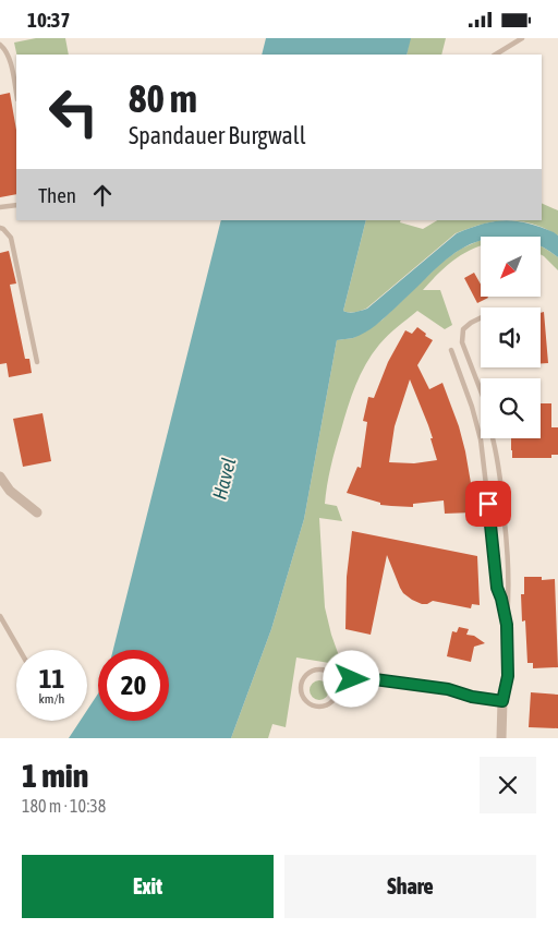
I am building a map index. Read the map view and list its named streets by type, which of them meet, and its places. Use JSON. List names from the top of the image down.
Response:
{
  "water": ["Havel"],
  "north": "bottom left",
  "page": {
    "status": "10:37",
    "turn": ["80 m", "Spandauer Burgwall"],
    "then": "Then",
    "speed": "11 km/h",
    "limit": "20",
    "heading": ["1 min", "180 m · 10:38"],
    "buttons": ["Exit", "Share"]
  }
}
